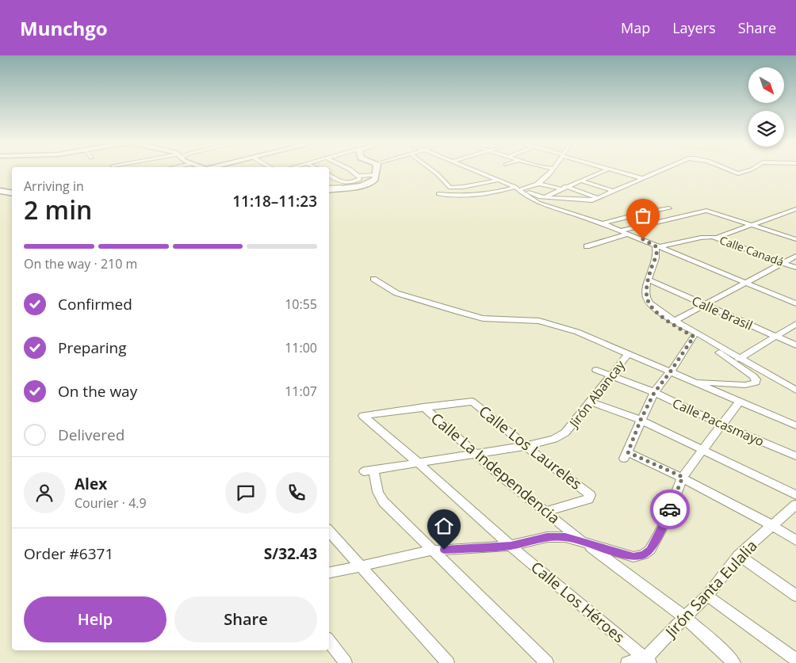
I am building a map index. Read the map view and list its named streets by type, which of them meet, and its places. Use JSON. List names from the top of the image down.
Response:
{
  "streets": {
    "street": [
      "Calle Canadá",
      "Calle Brasil",
      "Jirón Abancay",
      "Calle Pacasmayo",
      "Calle Los Laureles",
      "Calle La Independencia",
      "Jirón Santa Eulalia",
      "Calle Los Héroes"
    ]
  },
  "crossings": [
    ["Jirón Abancay", "Calle Pacasmayo"],
    ["Jirón Abancay", "Calle Los Laureles"],
    ["Calle Los Laureles", "Calle La Independencia"],
    ["Calle Los Laureles", "Calle Los Héroes"],
    ["Calle La Independencia", "Jirón Santa Eulalia"],
    ["Calle La Independencia", "Calle Los Héroes"],
    ["Jirón Santa Eulalia", "Calle Los Héroes"]
  ],
  "north": "bottom right",
  "page": {
    "header": "Munchgo",
    "nav": ["Map", "Layers", "Share"],
    "heading": ["2 min", "Arriving in", "11:18–11:23"],
    "panel": [
      "Alex",
      "Courier · 4.9",
      "Order #6371",
      "S/32.43"
    ],
    "bar": "On the way · 210 m",
    "list": [
      ["Confirmed", "10:55"],
      ["Preparing", "11:00"],
      ["On the way", "11:07"],
      "Delivered"
    ],
    "buttons": ["Help", "Share"]
  }
}
